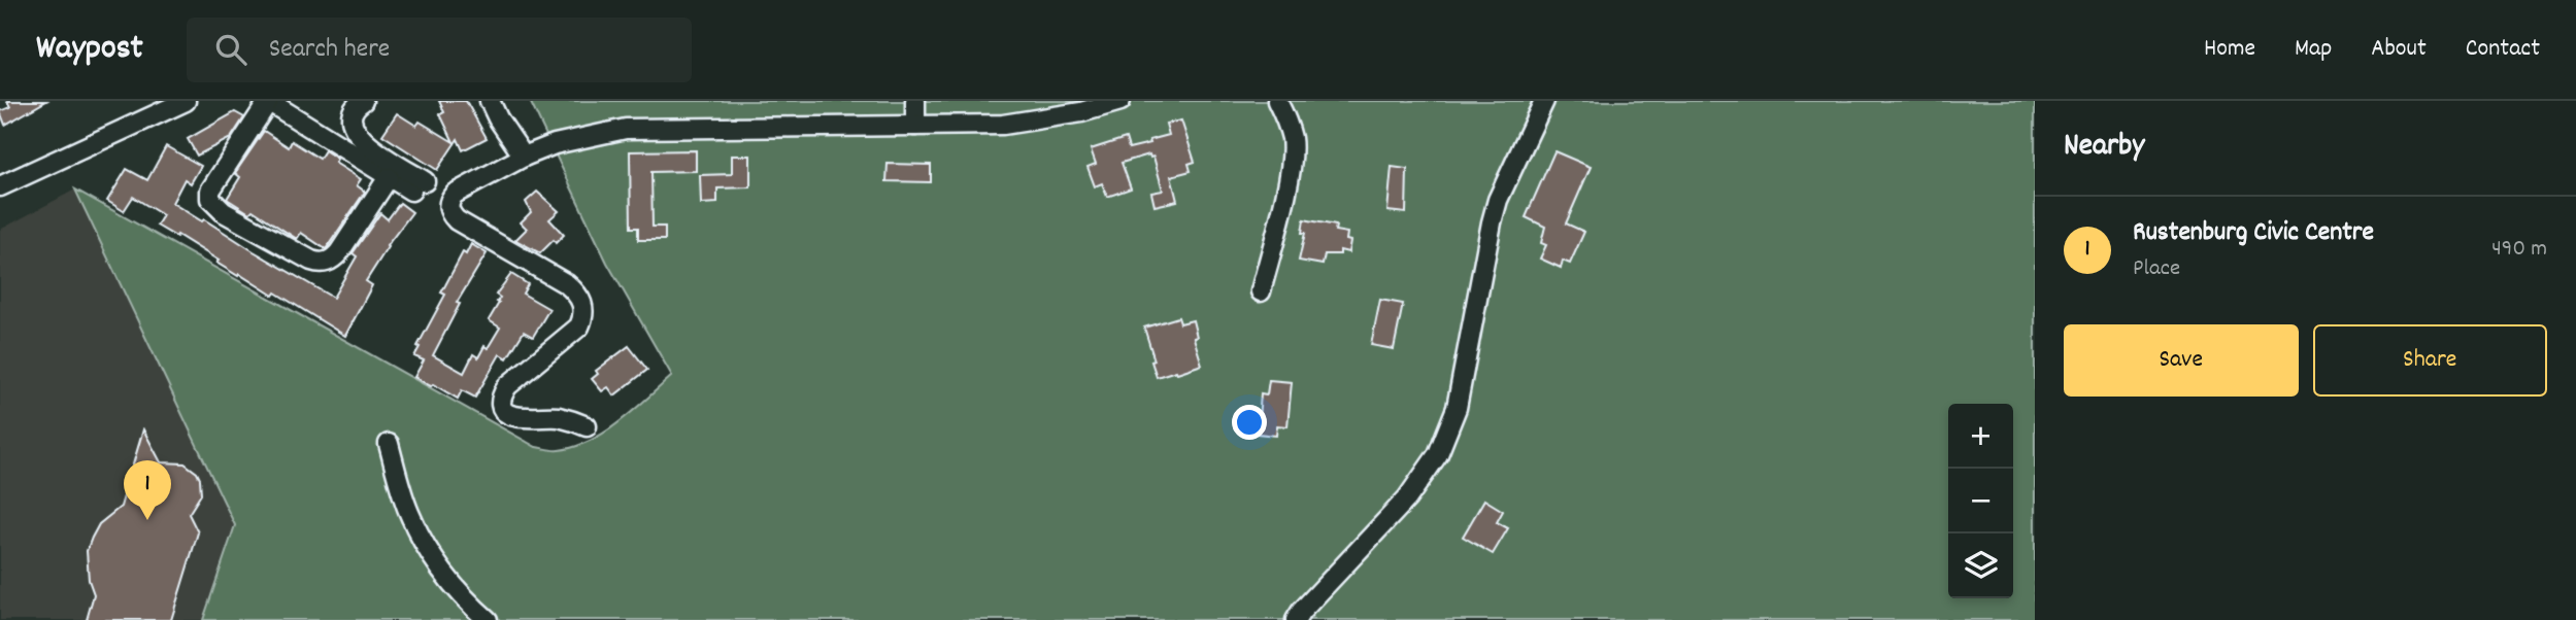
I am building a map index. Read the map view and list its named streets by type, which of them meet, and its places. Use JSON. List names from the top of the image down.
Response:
{
  "page": {
    "header": "Waypost",
    "search": "Search here",
    "nav": [
      "Home",
      "Map",
      "About",
      "Contact"
    ],
    "heading": "Nearby",
    "list": [
      {
        "mark": "1",
        "name": "Rustenburg Civic Centre",
        "note": "Place",
        "value": "490 m"
      }
    ],
    "buttons": ["Save", "Share"],
    "map_buttons": ["+", "−"],
    "pins": "1"
  }
}
